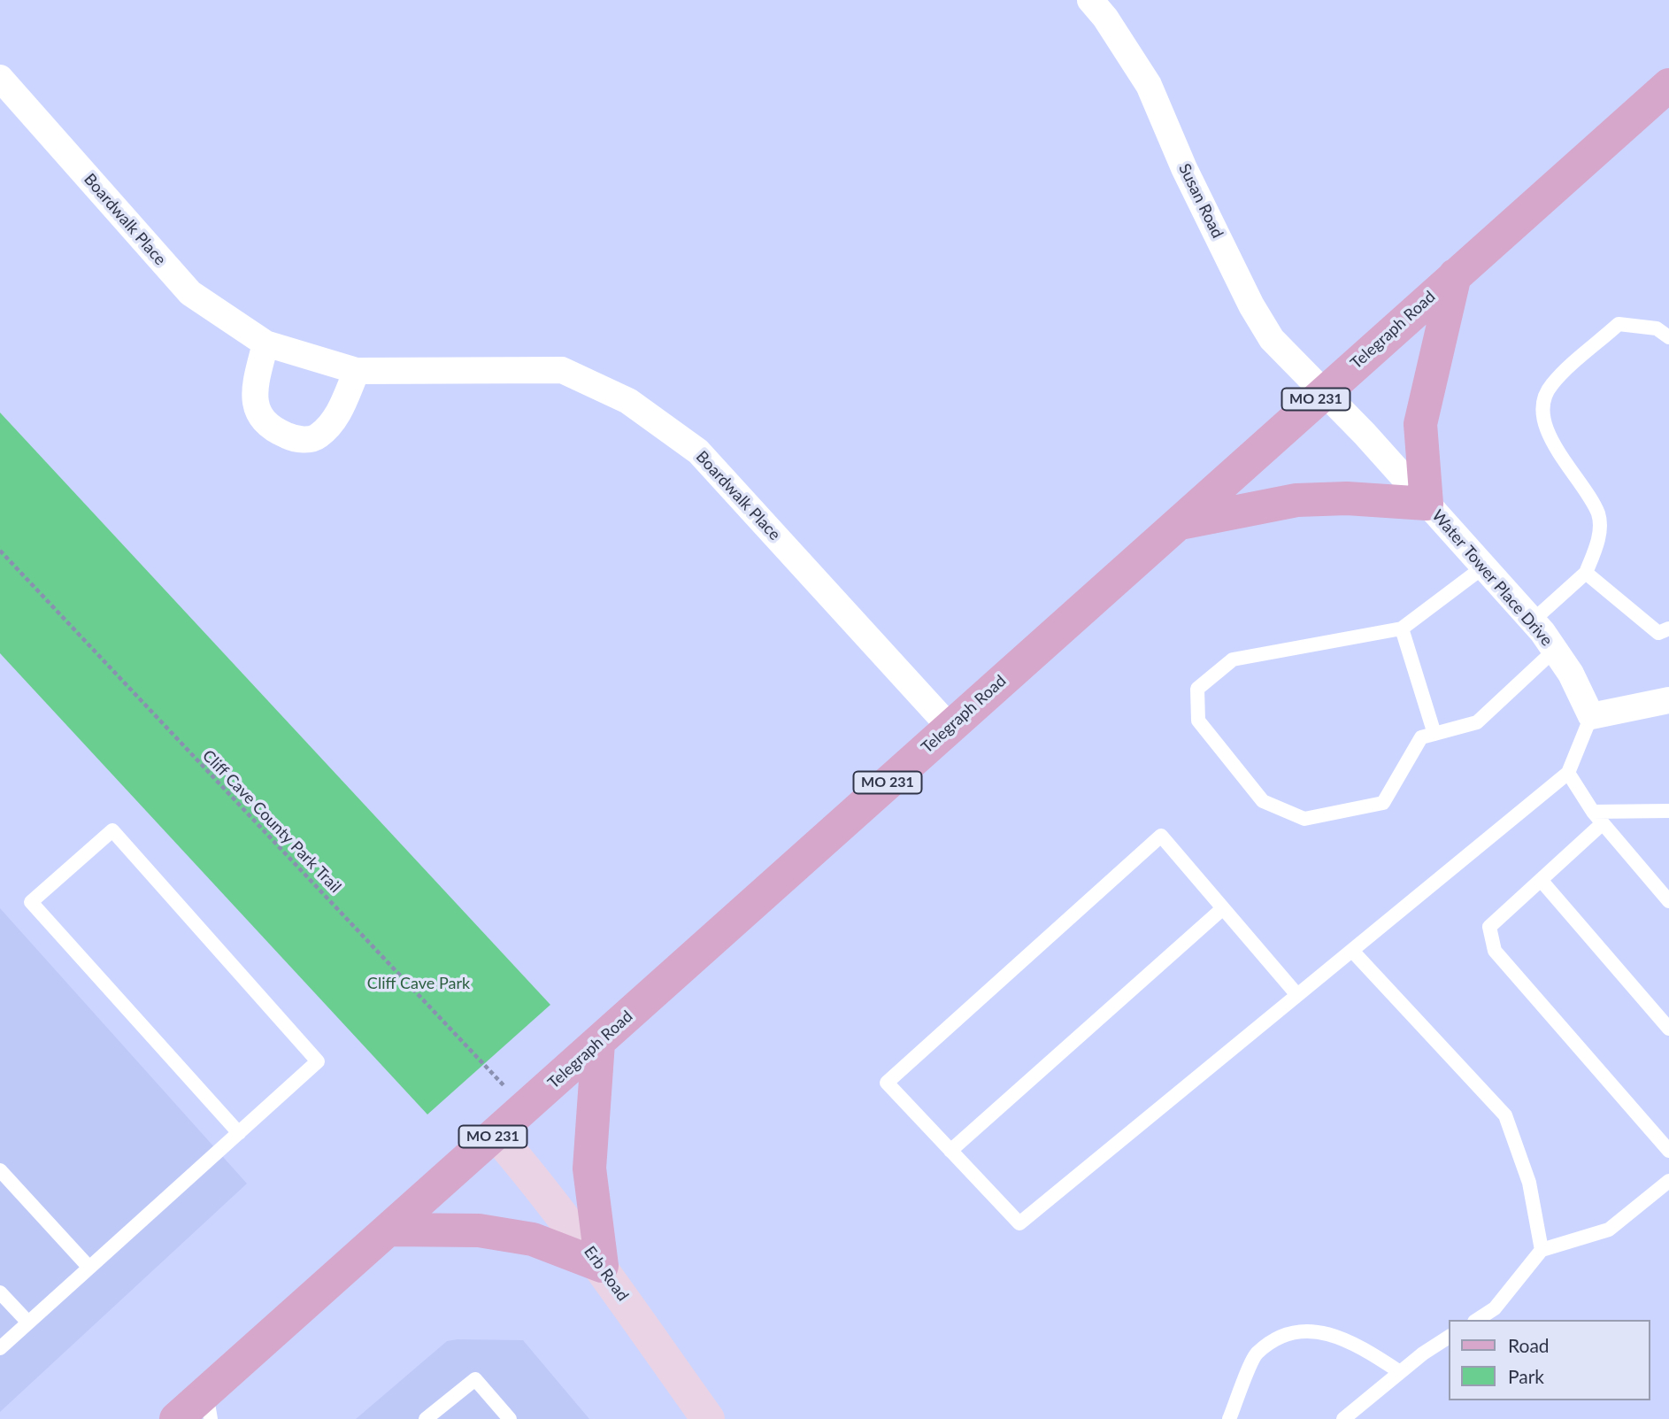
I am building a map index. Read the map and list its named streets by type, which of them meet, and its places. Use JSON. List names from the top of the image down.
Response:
{
  "streets": {
    "main road": ["Telegraph Road", "MO 231"],
    "street": [
      "Susan Road",
      "Boardwalk Place",
      "Water Tower Place Drive",
      "Erb Road"
    ],
    "path": ["Cliff Cave County Park Trail"]
  },
  "crossings": [
    ["Susan Road", "Telegraph Road"],
    ["Susan Road", "Water Tower Place Drive"],
    ["Boardwalk Place", "Telegraph Road"],
    ["Telegraph Road", "Water Tower Place Drive"],
    ["Telegraph Road", "Cliff Cave County Park Trail"],
    ["Telegraph Road", "Erb Road"]
  ],
  "parks": ["Cliff Cave Park"],
  "legend": ["Road", "Park"]
}
